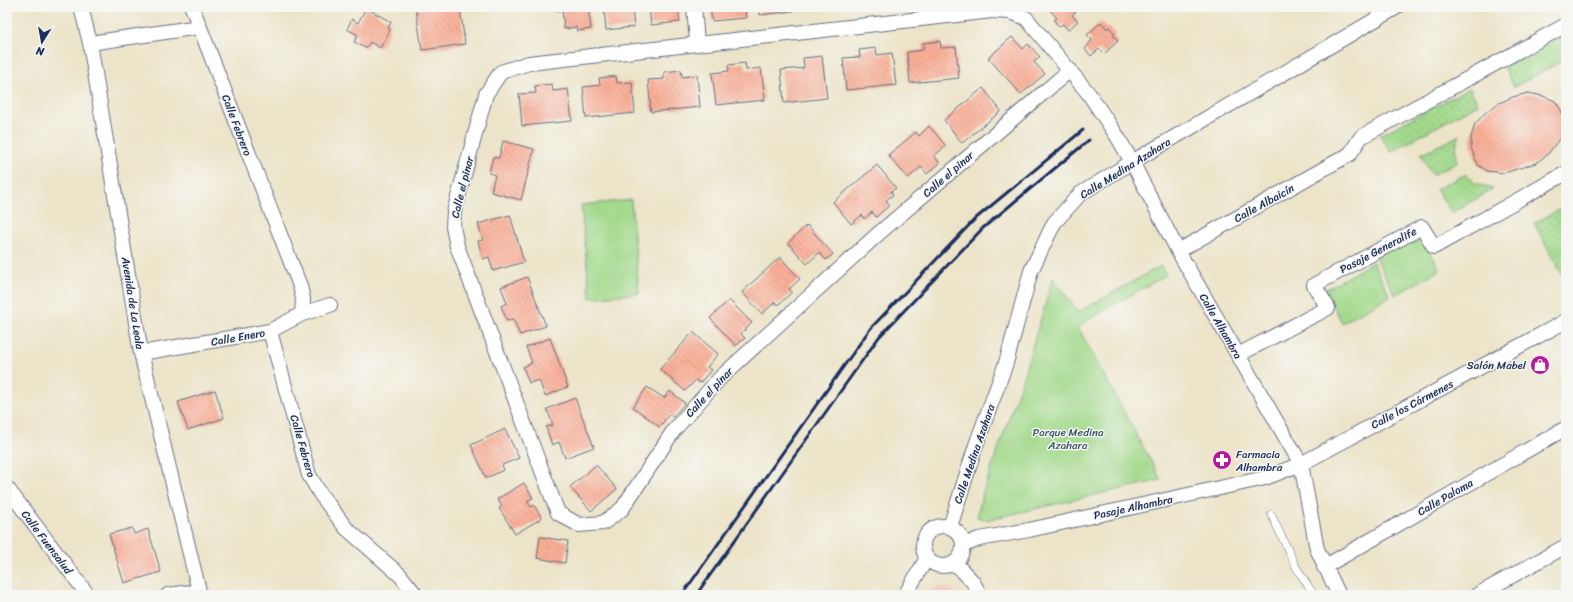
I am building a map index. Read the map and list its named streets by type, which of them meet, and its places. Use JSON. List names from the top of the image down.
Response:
{
  "streets": {
    "street": [
      "Calle Febrero",
      "Calle Medina Azahara",
      "Calle el pinar",
      "Calle Albaicín",
      "Pasaje Generalife",
      "Avenida de La Leala",
      "Calle Alhambra",
      "Calle Enero",
      "Calle los Cármenes",
      "Calle Paloma",
      "Pasaje Alhambra",
      "Calle Fuensalud"
    ]
  },
  "crossings": [
    ["Calle Febrero", "Calle Enero"],
    ["Calle Medina Azahara", "Calle Alhambra"],
    ["Calle Medina Azahara", "Pasaje Alhambra"],
    ["Calle el pinar", "Calle Alhambra"],
    ["Calle Albaicín", "Calle Alhambra"],
    ["Pasaje Generalife", "Calle Alhambra"],
    ["Avenida de La Leala", "Calle Enero"],
    ["Calle Alhambra", "Calle los Cármenes"],
    ["Calle Alhambra", "Calle Paloma"],
    ["Calle Alhambra", "Pasaje Alhambra"],
    ["Calle los Cármenes", "Pasaje Alhambra"]
  ],
  "parks": ["Parque Medina Azahara"],
  "places": {
    "shop": ["Salón Mabel"],
    "pharmacy": ["Farmacia Alhambra"]
  },
  "north": "bottom"
}
